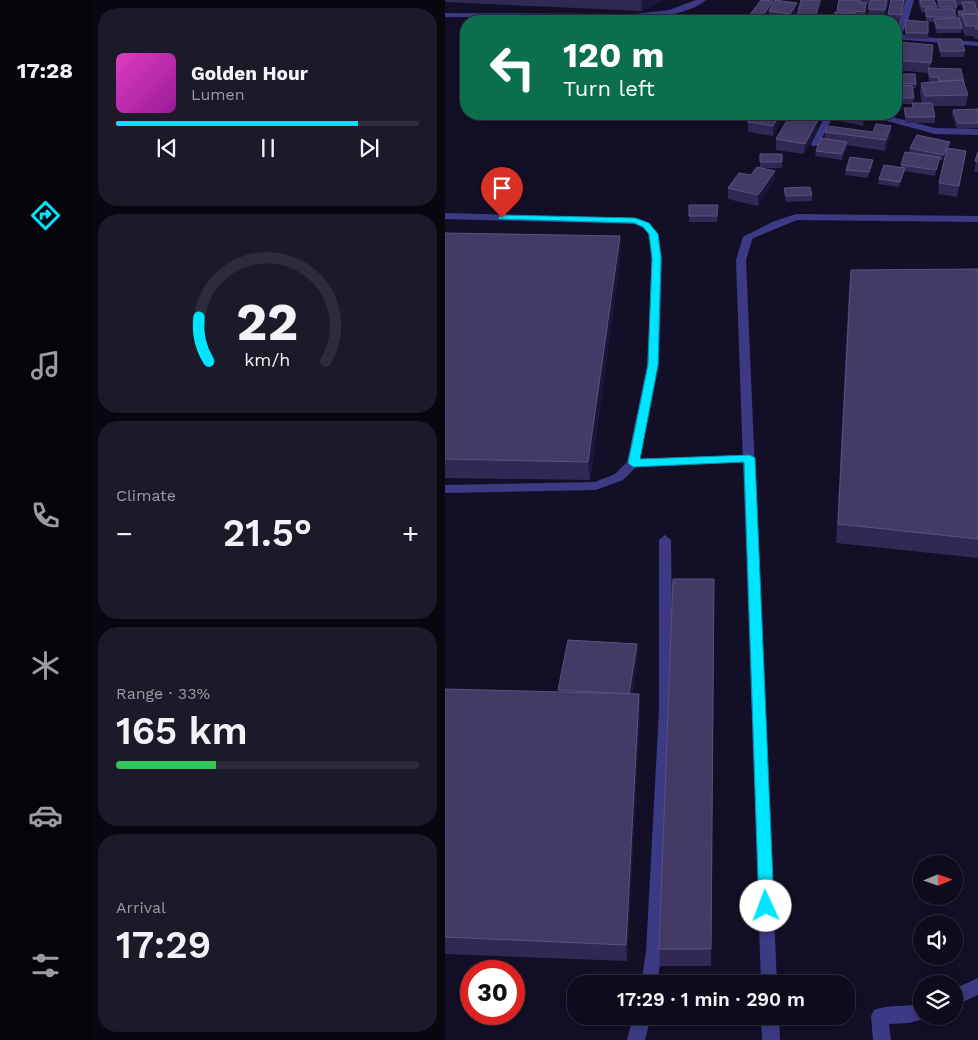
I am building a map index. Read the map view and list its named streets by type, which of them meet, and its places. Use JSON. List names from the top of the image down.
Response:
{
  "north": "right",
  "page": {
    "tabs": "17:28",
    "turn": ["120 m", "Turn left"],
    "song": ["Golden Hour", "Lumen"],
    "tile": [
      "Climate",
      ["Range · 33%", "165 km"],
      ["Arrival", "17:29"]
    ],
    "heat": ["−", "21.5°", "+"],
    "limit": "30",
    "trip": "17:29 · 1 min · 290 m",
    "gauge": ["22", "km/h"]
  }
}
